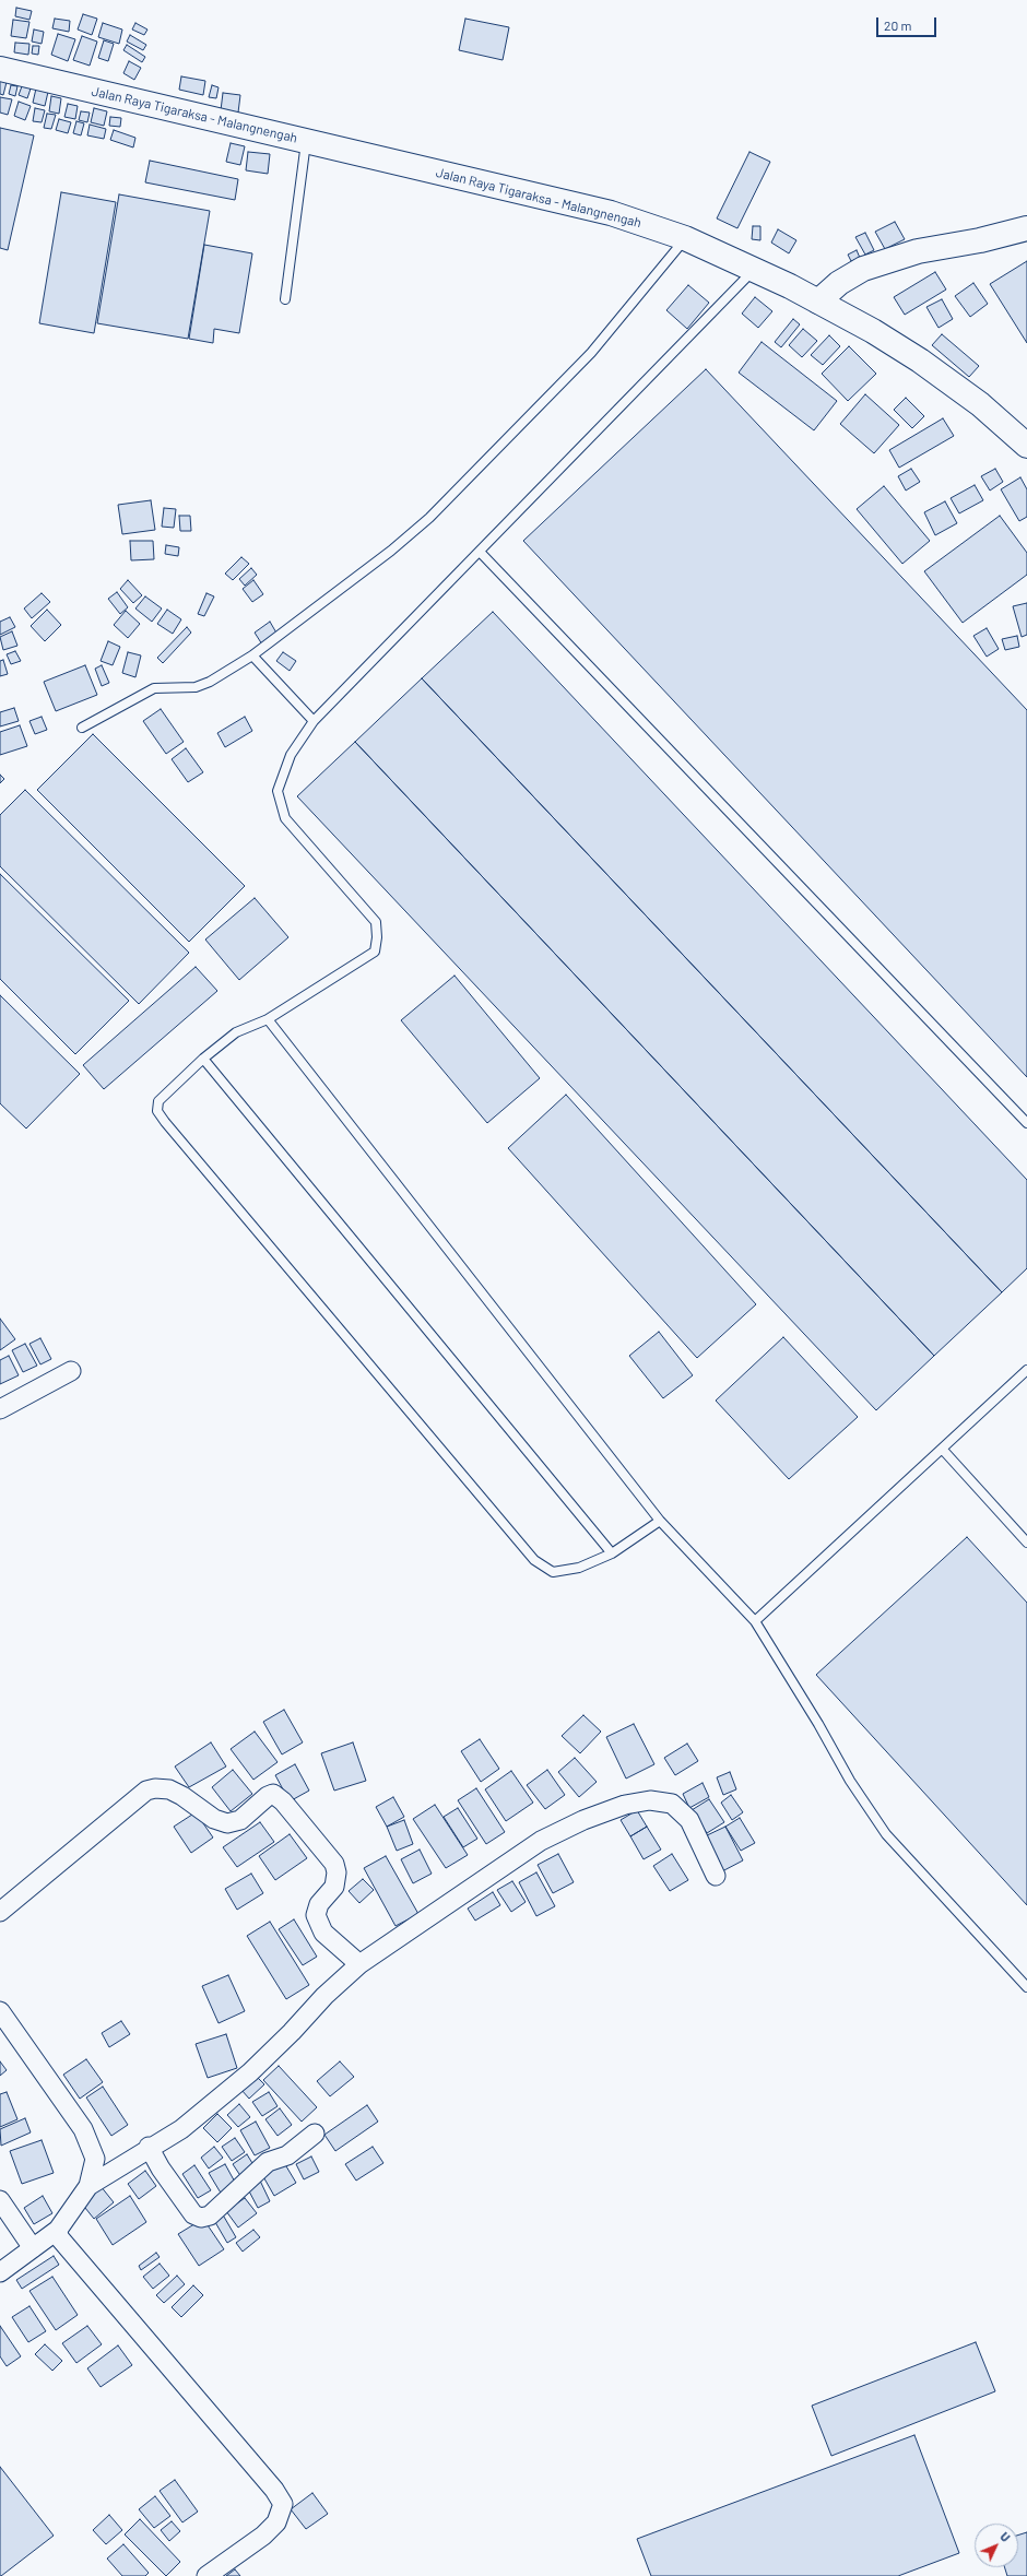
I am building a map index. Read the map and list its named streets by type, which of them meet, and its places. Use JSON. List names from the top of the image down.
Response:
{
  "streets": {
    "main road": ["Jalan Raya Tigaraksa - Malangnengah"]
  },
  "scale_bar": "20 m",
  "north": "top right"
}
